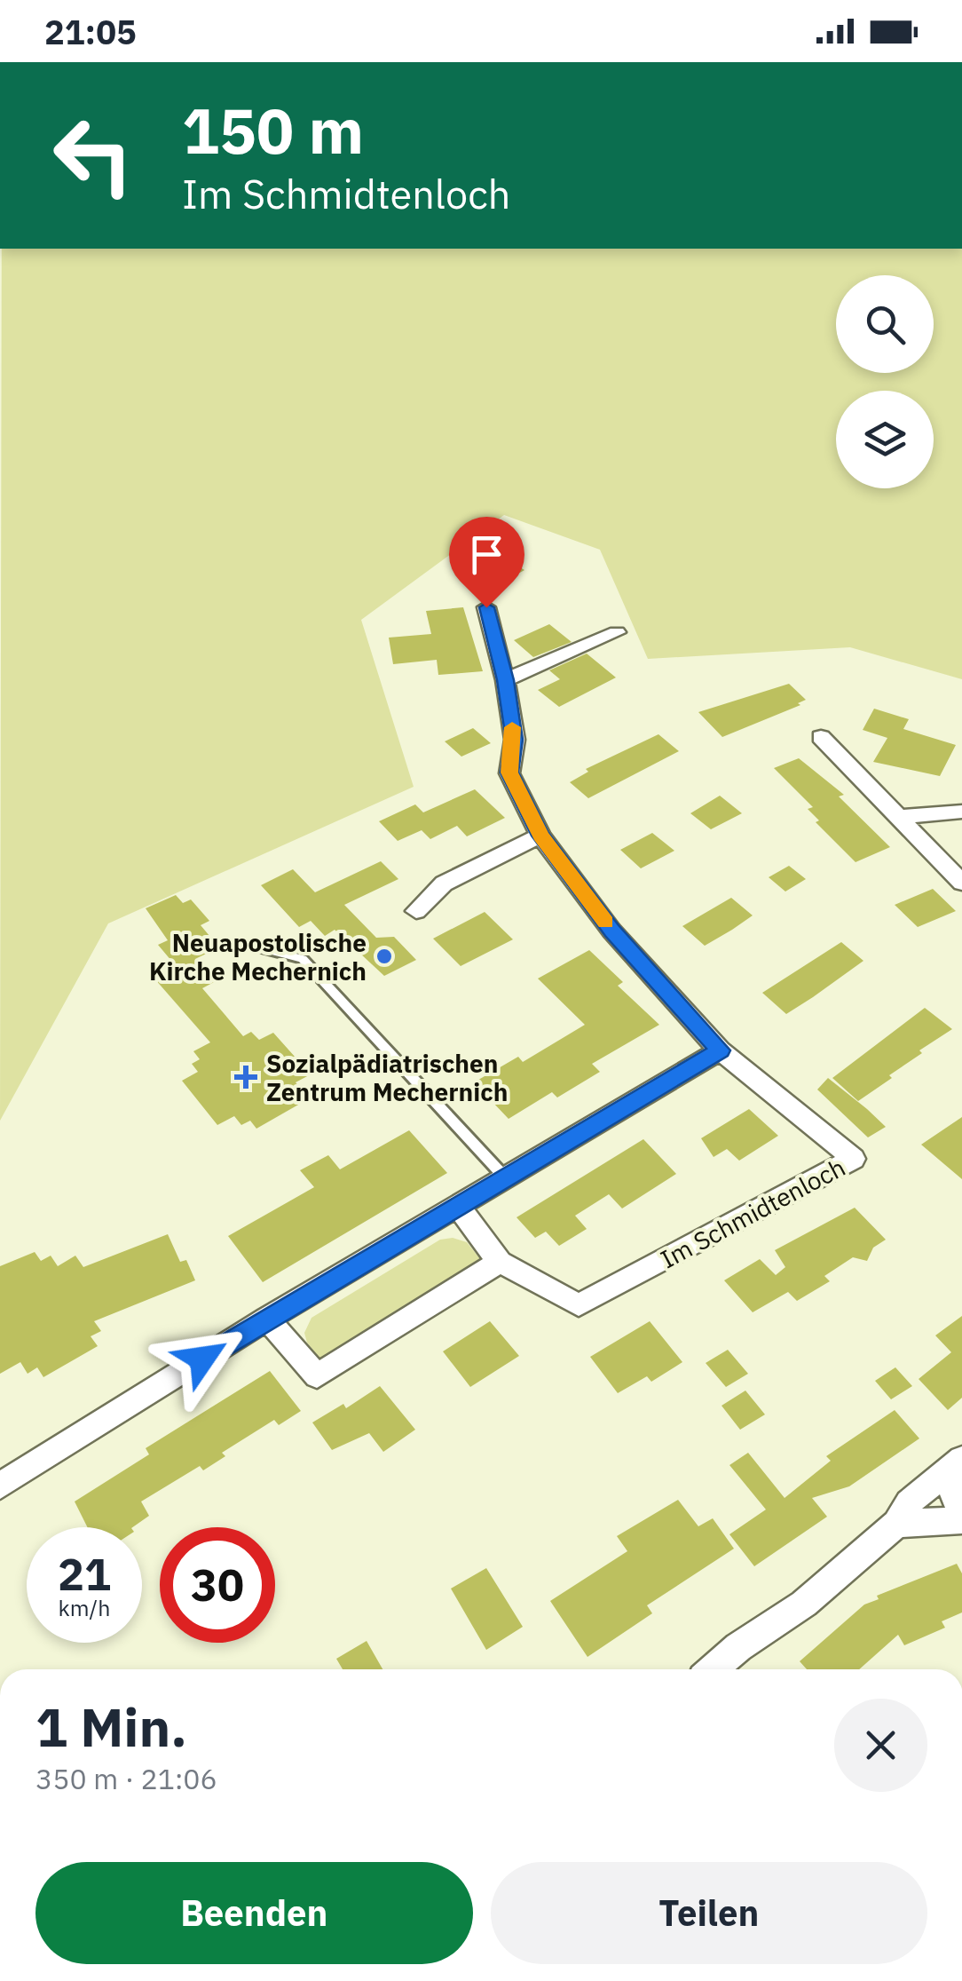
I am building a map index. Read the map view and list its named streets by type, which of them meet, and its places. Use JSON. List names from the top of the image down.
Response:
{
  "streets": {
    "street": ["Im Schmidtenloch"]
  },
  "places": {
    "other": ["Neuapostolische Kirche Mechernich"],
    "health": ["Sozialpädiatrischen Zentrum Mechernich"]
  },
  "page": {
    "status": "21:05",
    "turn": ["150 m", "Im Schmidtenloch"],
    "speed": "21 km/h",
    "limit": "30",
    "heading": ["1 Min.", "350 m · 21:06"],
    "buttons": ["Beenden", "Teilen"]
  }
}
